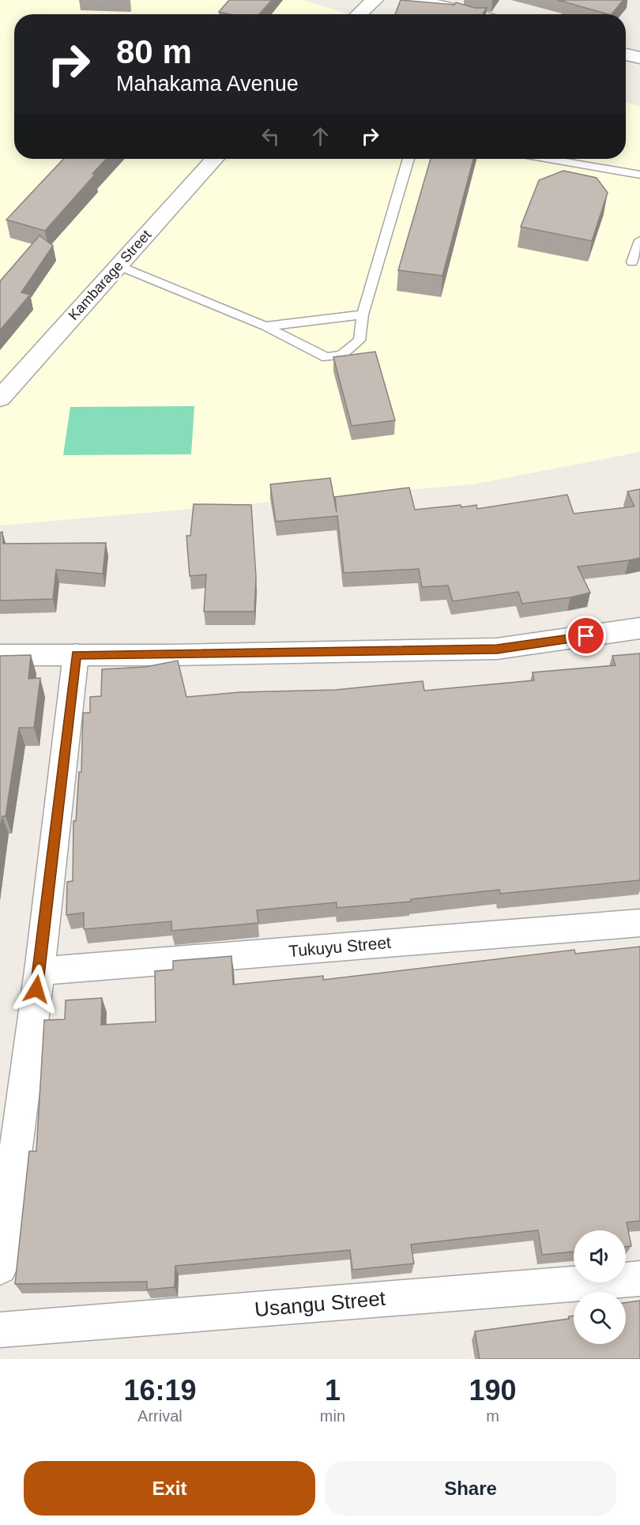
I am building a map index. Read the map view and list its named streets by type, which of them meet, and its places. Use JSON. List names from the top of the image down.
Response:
{
  "streets": {
    "street": ["Kambarage Street", "Tukuyu Street", "Usangu Street"]
  },
  "page": {
    "turn": ["80 m", "Mahakama Avenue"],
    "eta": [
      "16:19",
      "Arrival",
      "1",
      "min",
      "190",
      "m"
    ],
    "buttons": ["Exit", "Share"]
  }
}
